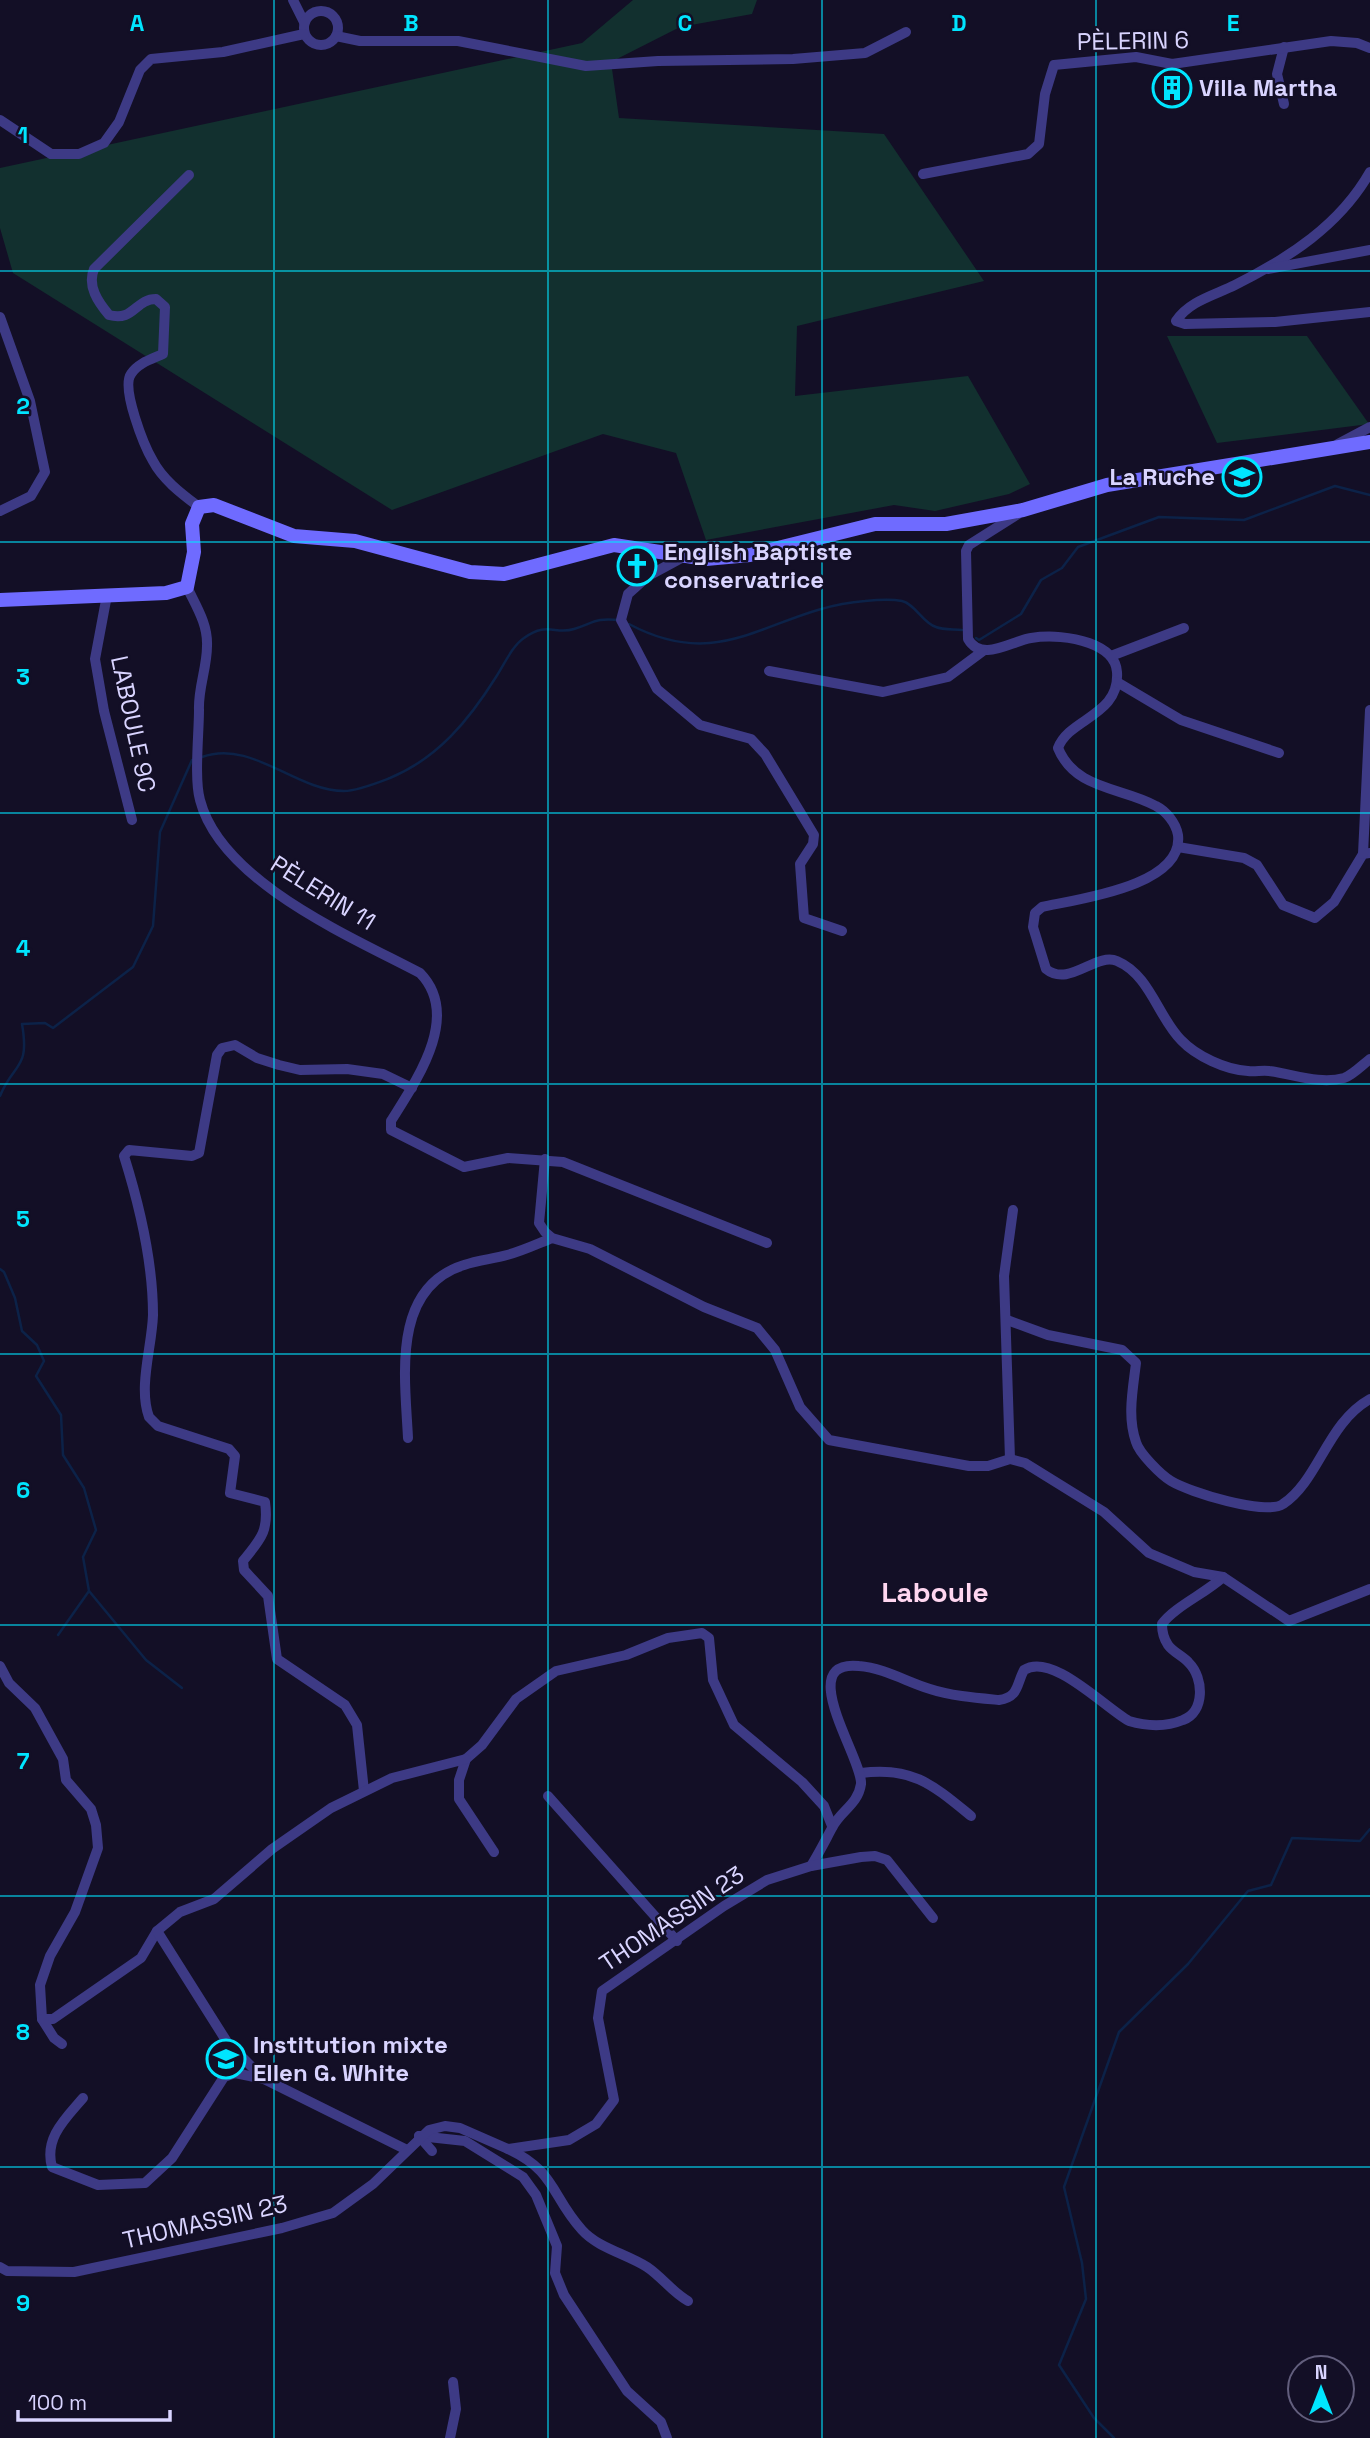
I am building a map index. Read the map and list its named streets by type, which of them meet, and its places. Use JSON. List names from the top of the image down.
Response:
{
  "streets": {
    "street": [
      "PÈLERIN 6",
      "LABOULE 9C",
      "PÈLERIN 11",
      "THOMASSIN 23"
    ]
  },
  "districts": ["Laboule"],
  "places": {
    "building": ["Villa Martha"],
    "school or university": ["La Ruche", "Institution mixte Ellen G. White"],
    "church": ["English Baptiste conservatrice"]
  },
  "scale_bar": "100 m",
  "north": "top",
  "grid": {
    "columns": [
      "A",
      "B",
      "C",
      "D",
      "E"
    ],
    "rows": [
      "1",
      "2",
      "3",
      "4",
      "5",
      "6",
      "7",
      "8",
      "9"
    ]
  }
}
